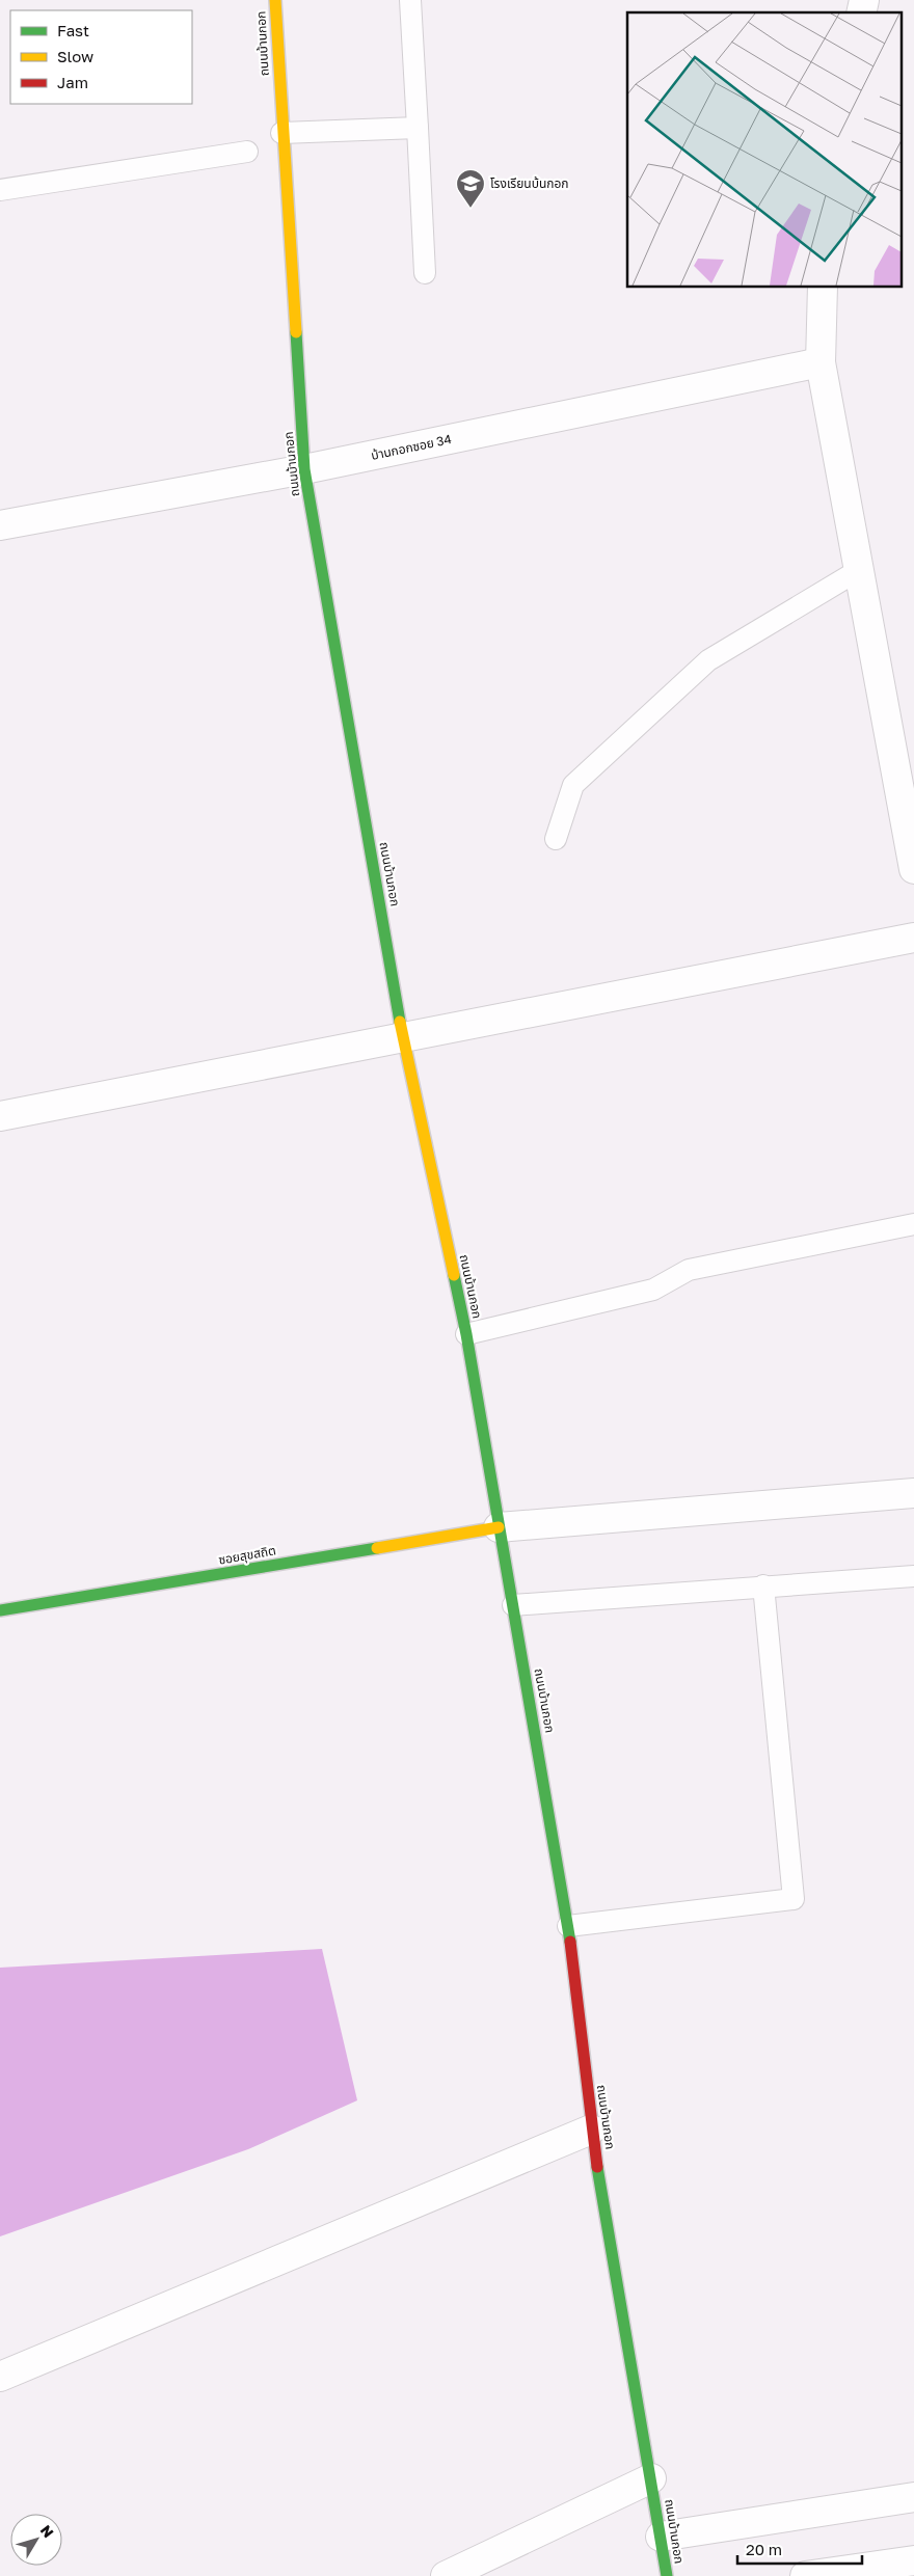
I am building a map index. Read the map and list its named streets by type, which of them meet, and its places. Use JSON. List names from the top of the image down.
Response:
{
  "streets": {
    "street": ["ถนนบ้านกอก", "บ้านกอกซอย 34", "ซอยสุขสถิต"]
  },
  "crossings": [
    ["ถนนบ้านกอก", "บ้านกอกซอย 34"],
    ["ถนนบ้านกอก", "ซอยสุขสถิต"]
  ],
  "places": {
    "school or university": ["โรงเรียนบ้นกอก"]
  },
  "legend": ["Fast", "Slow", "Jam"],
  "scale_bar": "20 m",
  "north": "top right"
}
